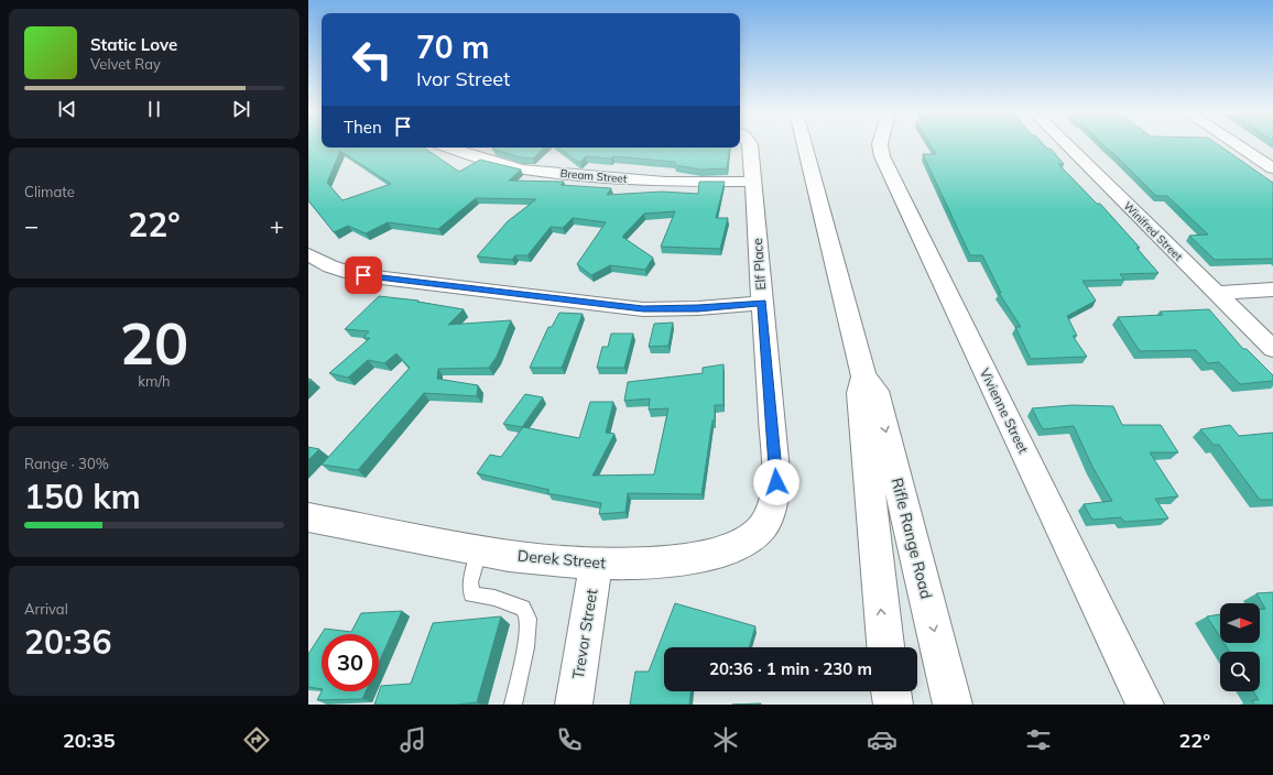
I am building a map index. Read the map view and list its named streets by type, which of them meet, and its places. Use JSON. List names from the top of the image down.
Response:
{
  "streets": {
    "main road": ["Rifle Range Road"],
    "street": [
      "Bream Street",
      "Winifred Street",
      "Elf Place",
      "Vivienne Street",
      "Derek Street",
      "Trevor Street"
    ]
  },
  "crossings": [
    ["Bream Street", "Elf Place"],
    ["Elf Place", "Derek Street"],
    ["Derek Street", "Trevor Street"]
  ],
  "north": "right",
  "page": {
    "turn": ["70 m", "Ivor Street"],
    "song": ["Static Love", "Velvet Ray"],
    "then": "Then",
    "tile": [
      "Climate",
      ["20", "km/h"],
      ["Range · 30%", "150 km"],
      ["Arrival", "20:36"]
    ],
    "heat": ["−", "22°", "+"],
    "limit": "30",
    "trip": "20:36 · 1 min · 230 m",
    "tabs": ["20:35", "22°"]
  }
}
